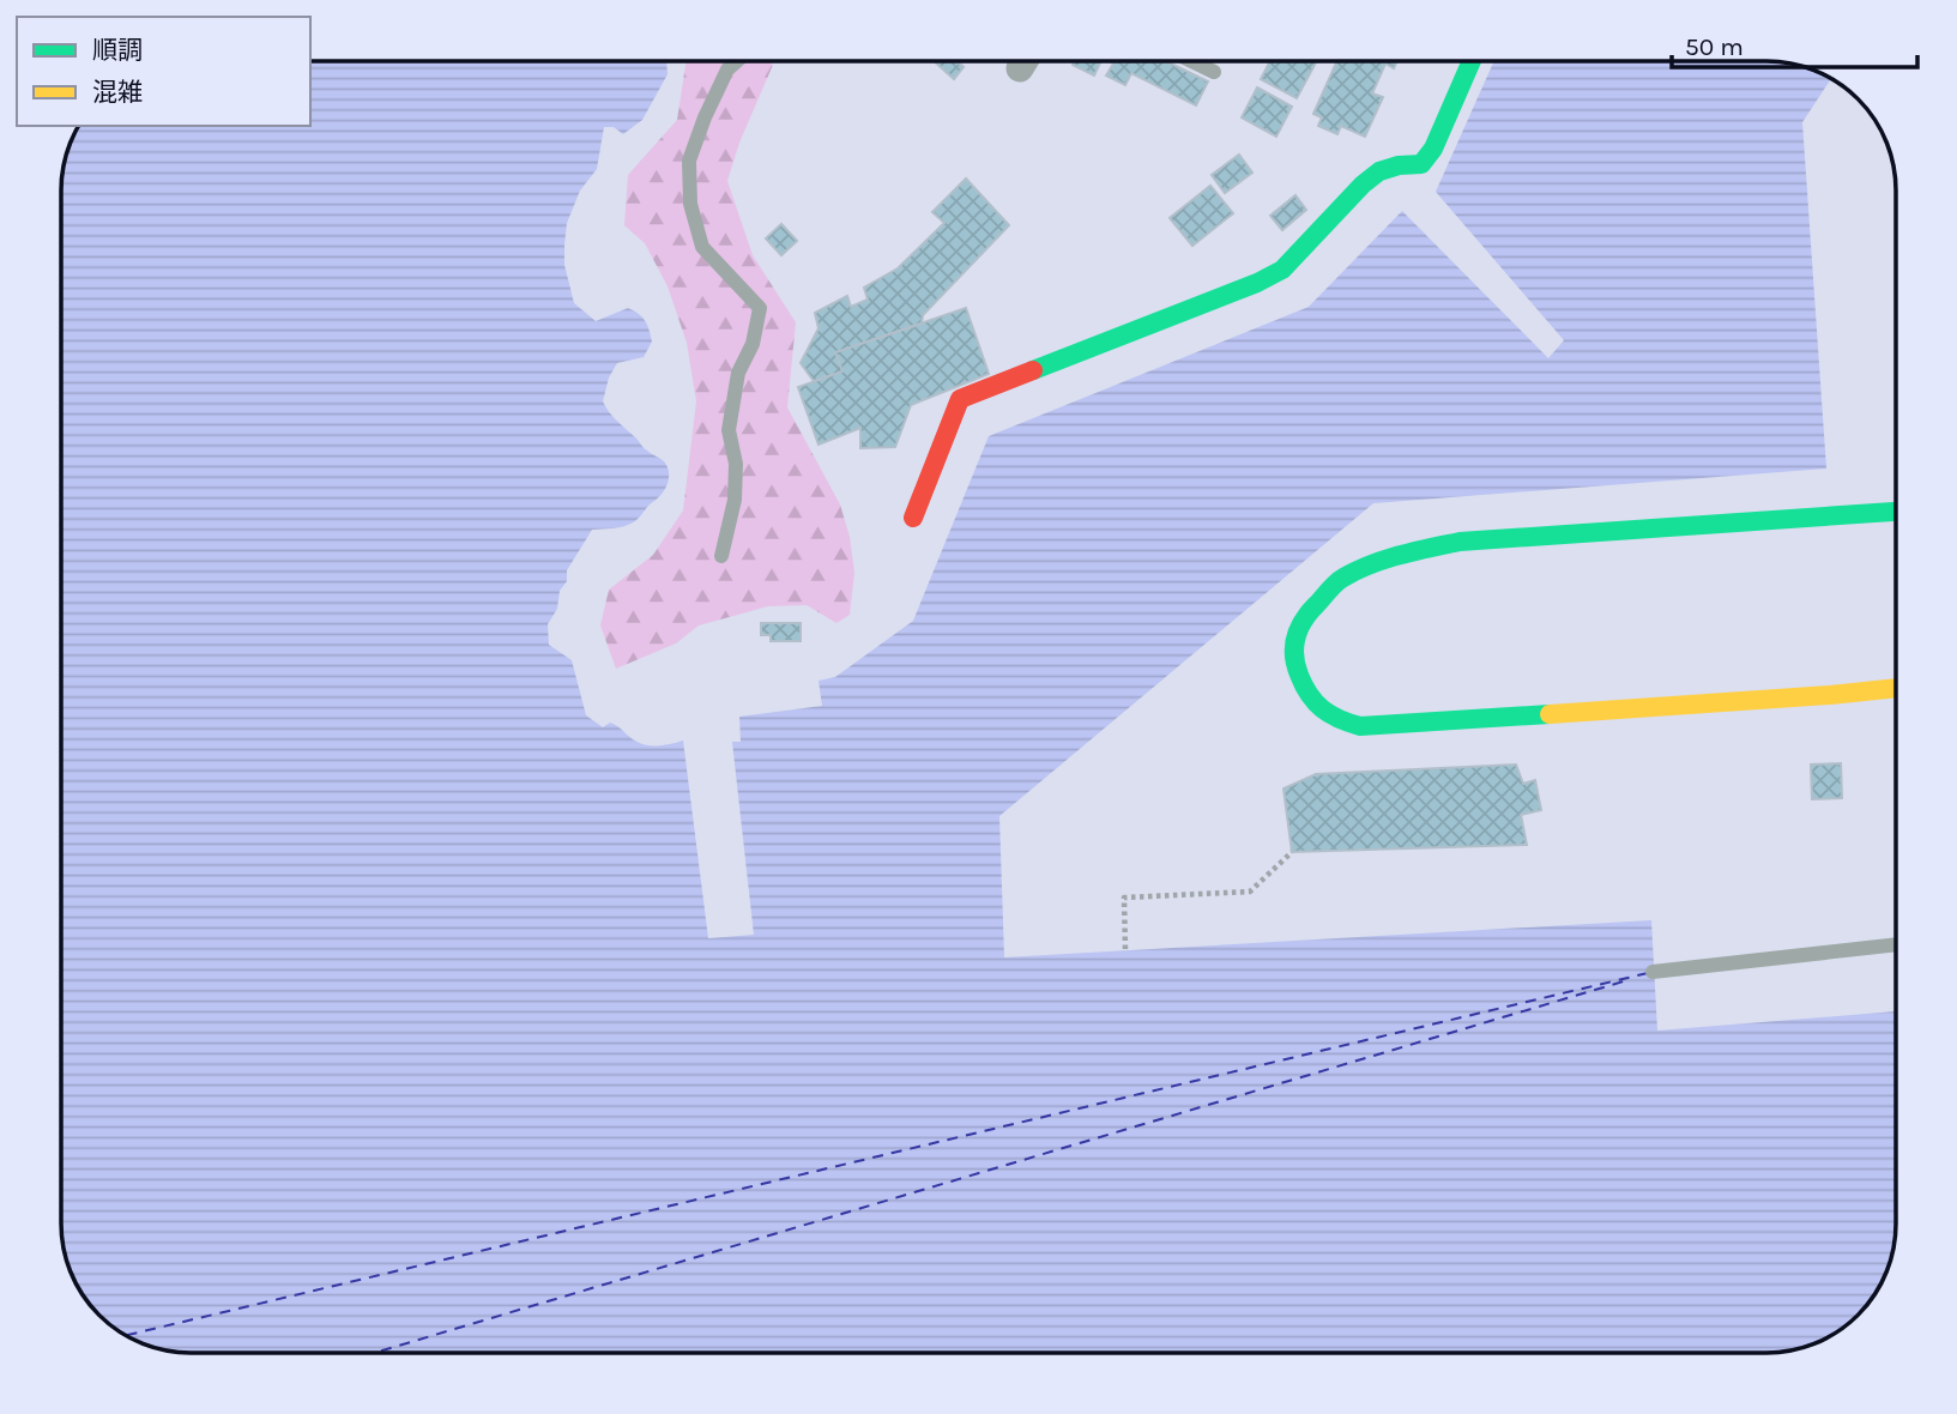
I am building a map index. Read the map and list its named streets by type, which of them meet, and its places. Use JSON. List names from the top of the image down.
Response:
{
  "legend": ["順調", "混雑"],
  "scale_bar": "50 m"
}
